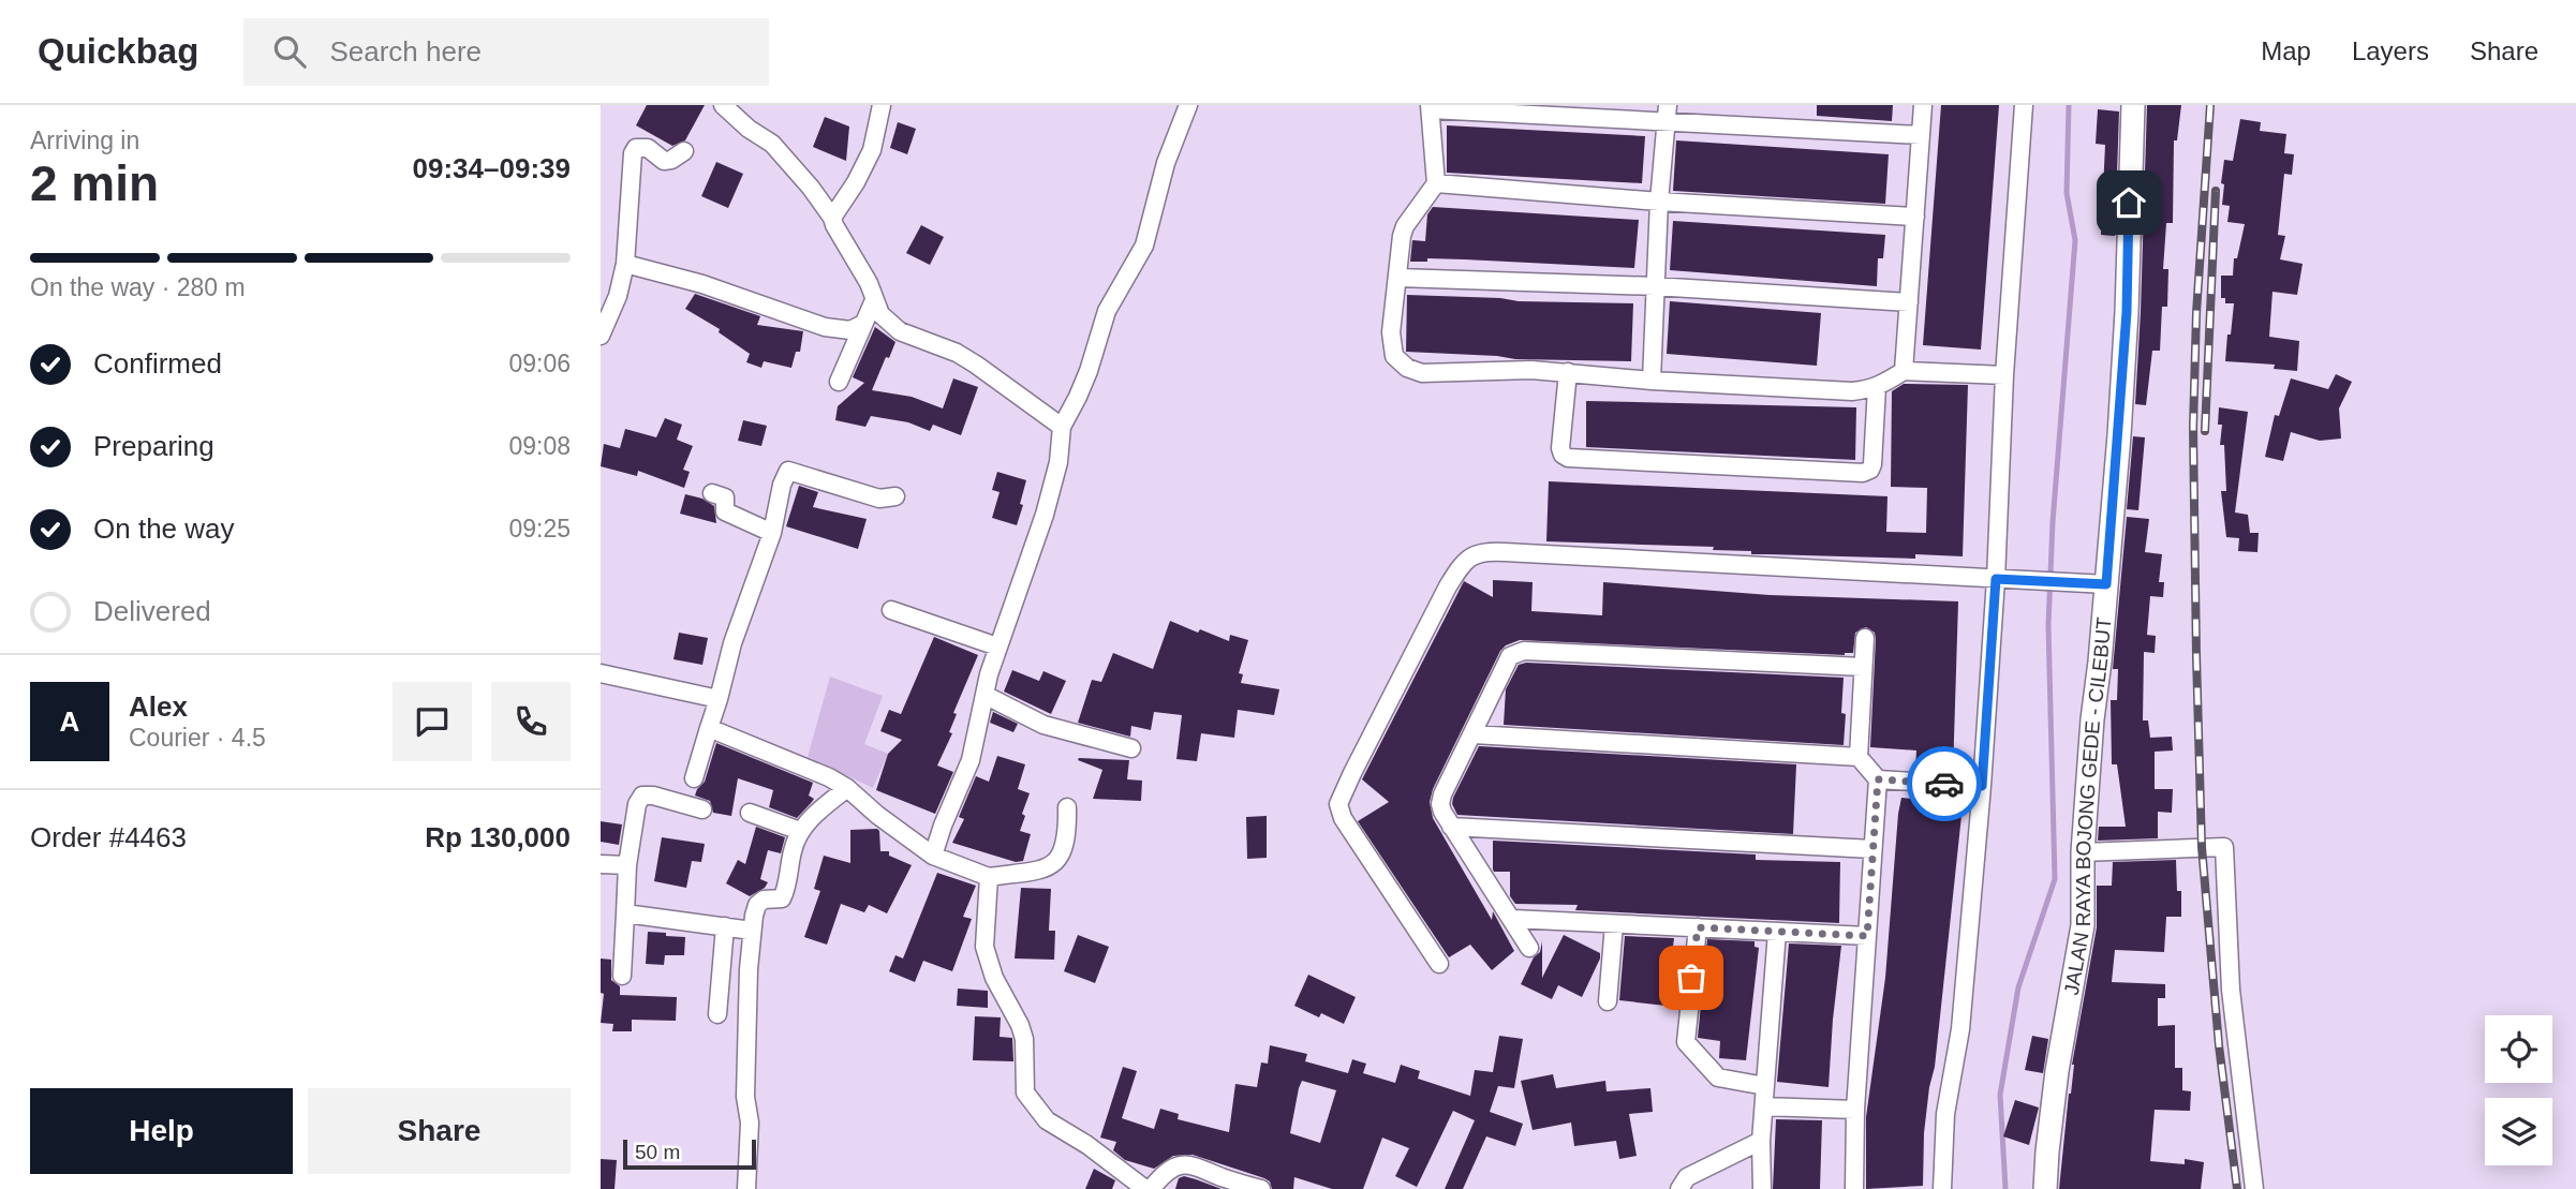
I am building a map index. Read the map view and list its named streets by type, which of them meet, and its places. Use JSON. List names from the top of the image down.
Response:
{
  "streets": {
    "main road": ["JALAN RAYA BOJONG GEDE - CILEBUT"]
  },
  "scale_bar": "50 m",
  "page": {
    "header": "Quickbag",
    "search": "Search here",
    "nav": ["Map", "Layers", "Share"],
    "heading": ["2 min", "Arriving in", "09:34–09:39"],
    "panel": [
      "Alex",
      "Courier · 4.5",
      "Order #4463",
      "Rp 130,000"
    ],
    "bar": "On the way · 280 m",
    "list": [
      ["Confirmed", "09:06"],
      ["Preparing", "09:08"],
      ["On the way", "09:25"],
      "Delivered"
    ],
    "round": "A",
    "buttons": ["Help", "Share"],
    "scale": "50 m"
  }
}
